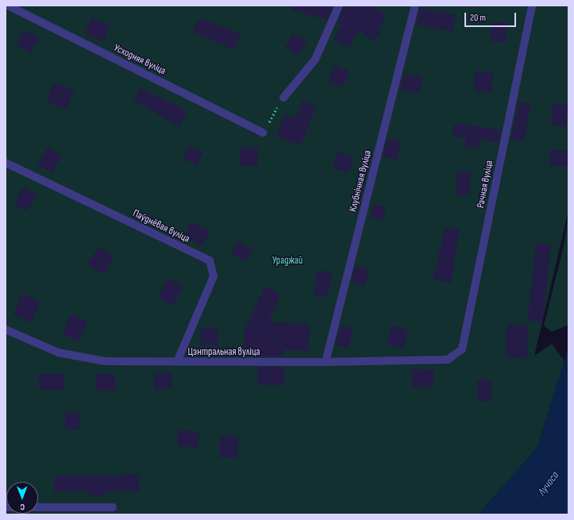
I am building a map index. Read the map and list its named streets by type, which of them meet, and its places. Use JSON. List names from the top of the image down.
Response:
{
  "streets": {
    "lane": [
      "Усходняя вуліца",
      "Клубнічная вуліца",
      "Рачная вуліца",
      "Паўднёвая вуліца",
      "Цэнтральная вуліца"
    ]
  },
  "crossings": [
    ["Клубнічная вуліца", "Цэнтральная вуліца"],
    ["Рачная вуліца", "Цэнтральная вуліца"],
    ["Паўднёвая вуліца", "Цэнтральная вуліца"]
  ],
  "water": ["Лучоса"],
  "parks": ["Ураджай"],
  "scale_bar": "20 m",
  "north": "bottom"
}
